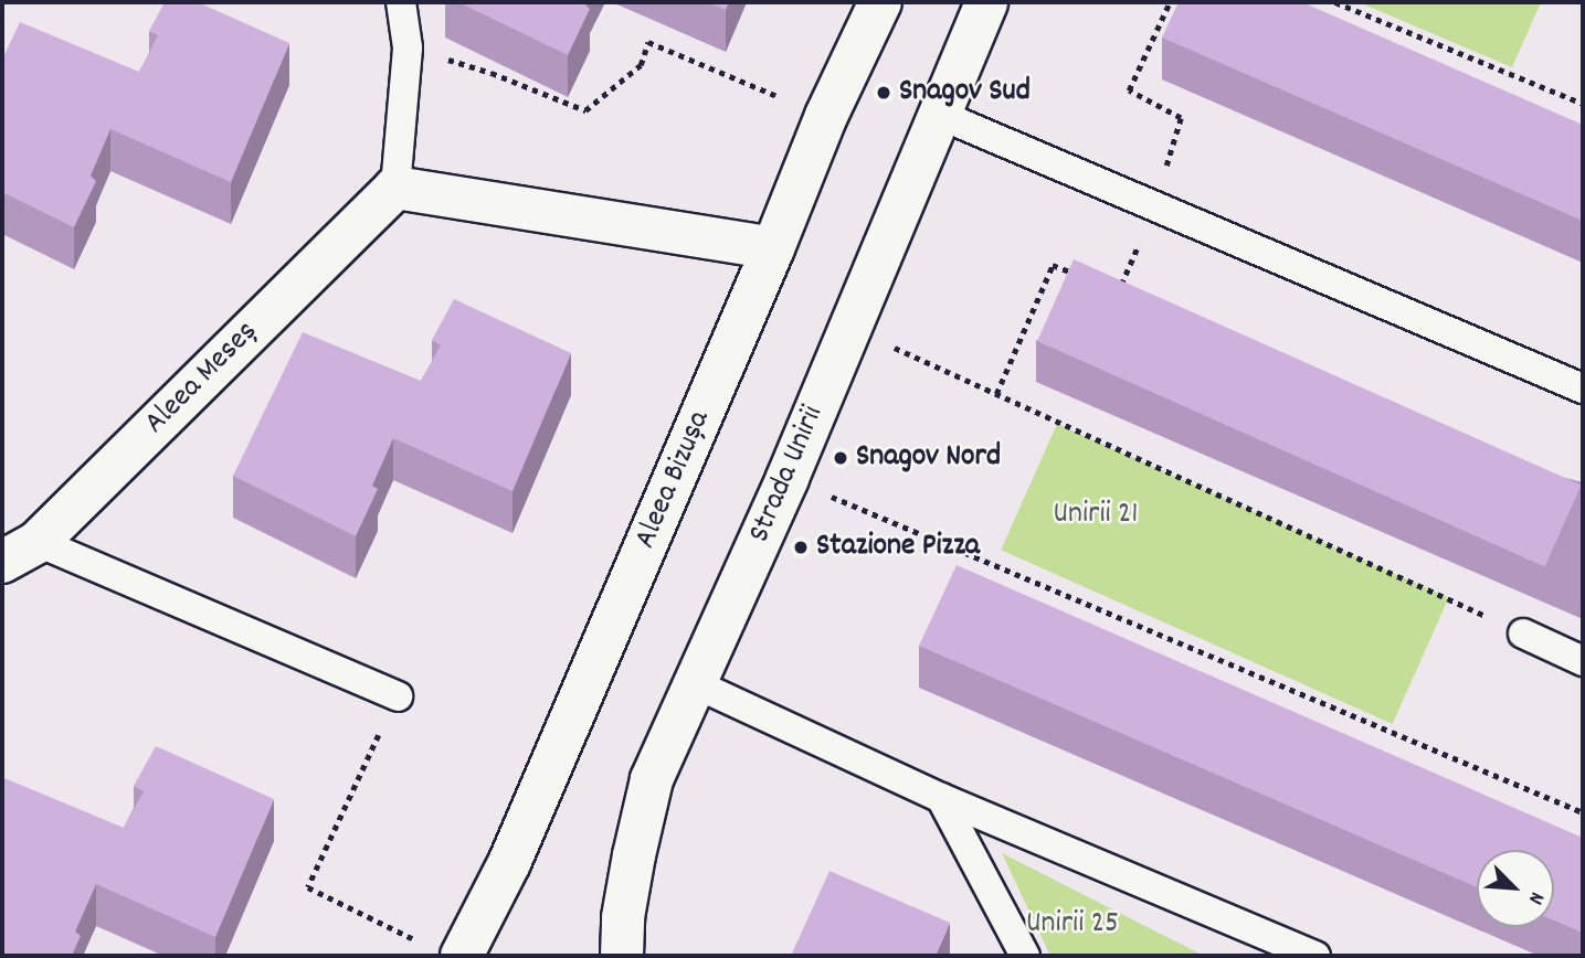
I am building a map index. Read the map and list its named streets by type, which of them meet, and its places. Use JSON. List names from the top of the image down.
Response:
{
  "streets": {
    "street": ["Aleea Meseș", "Strada Unirii", "Aleea Bizușa"]
  },
  "parks": ["Unirii 21", "Unirii 25"],
  "places": ["Snagov Sud", "Snagov Nord", "Stazione Pizza"],
  "north": "bottom right"
}
